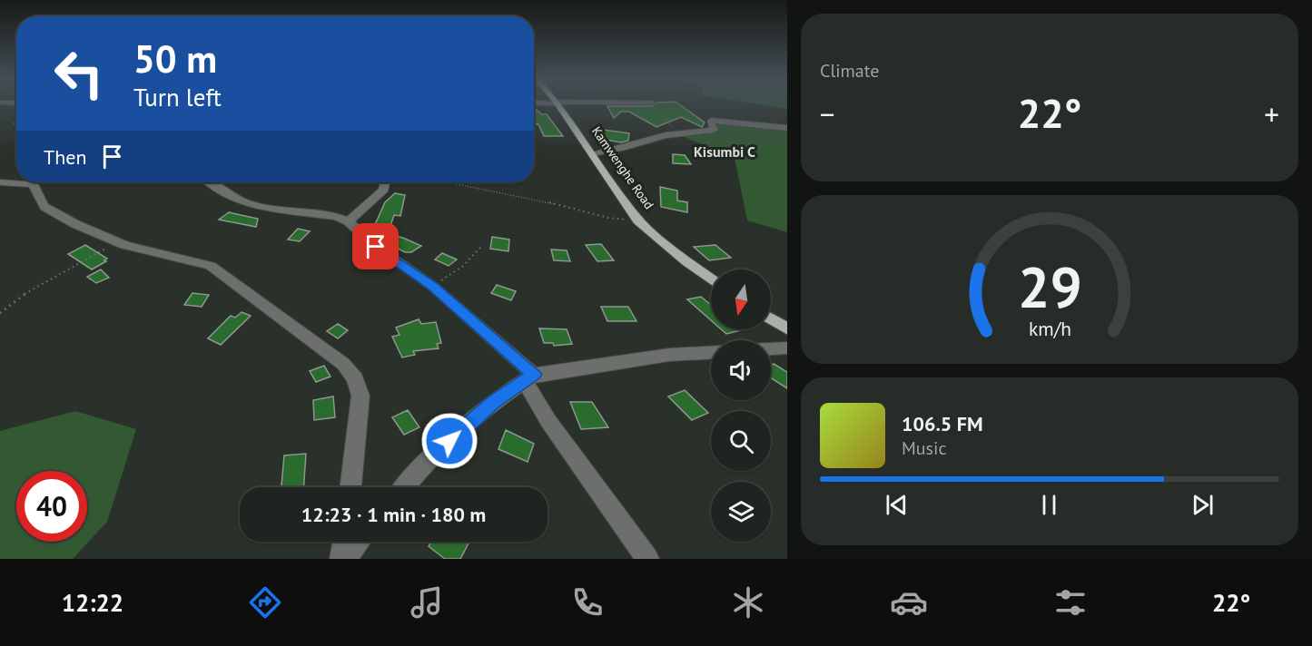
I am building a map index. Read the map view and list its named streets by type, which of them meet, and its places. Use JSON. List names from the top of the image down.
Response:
{
  "streets": {
    "main road": ["Kamwenghe Road"]
  },
  "districts": ["Kisumbi C"],
  "north": "bottom",
  "page": {
    "tile": "Climate",
    "turn": ["50 m", "Turn left"],
    "heat": ["−", "22°", "+"],
    "then": "Then",
    "song": ["106.5 FM", "Music"],
    "limit": "40",
    "trip": "12:23 · 1 min · 180 m",
    "tabs": ["12:22", "22°"],
    "gauge": ["29", "km/h"]
  }
}
